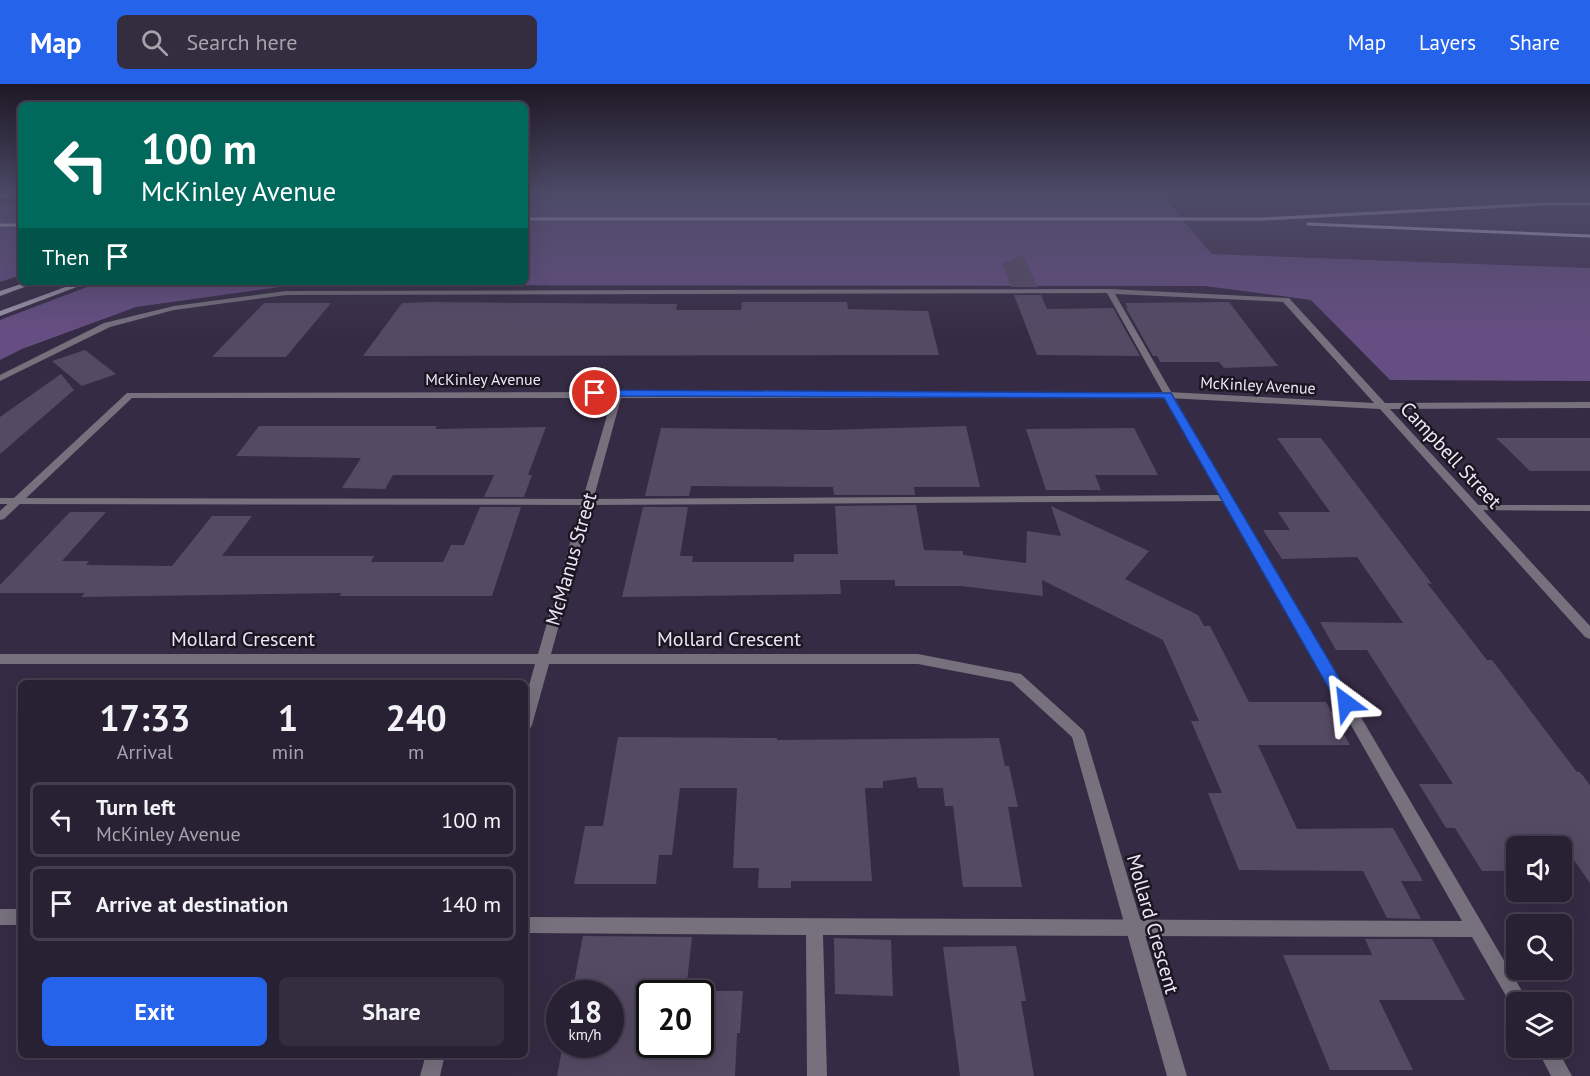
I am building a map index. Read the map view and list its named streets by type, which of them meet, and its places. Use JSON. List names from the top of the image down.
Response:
{
  "streets": {
    "street": [
      "McKinley Avenue",
      "Campbell Street",
      "McManus Street",
      "Mollard Crescent"
    ]
  },
  "crossings": [
    ["McKinley Avenue", "Campbell Street"],
    ["McKinley Avenue", "McManus Street"],
    ["McManus Street", "Mollard Crescent"]
  ],
  "page": {
    "header": "Map",
    "search": "Search here",
    "nav": ["Map", "Layers", "Share"],
    "turn": ["100 m", "McKinley Avenue"],
    "then": "Then",
    "eta": [
      "17:33",
      "Arrival",
      "1",
      "min",
      "240",
      "m"
    ],
    "list": [
      {
        "name": "Turn left",
        "note": "McKinley Avenue",
        "value": "100 m"
      },
      {
        "name": "Arrive at destination",
        "value": "140 m"
      }
    ],
    "buttons": ["Exit", "Share"],
    "speed": "18 km/h",
    "limit": "20"
  }
}
